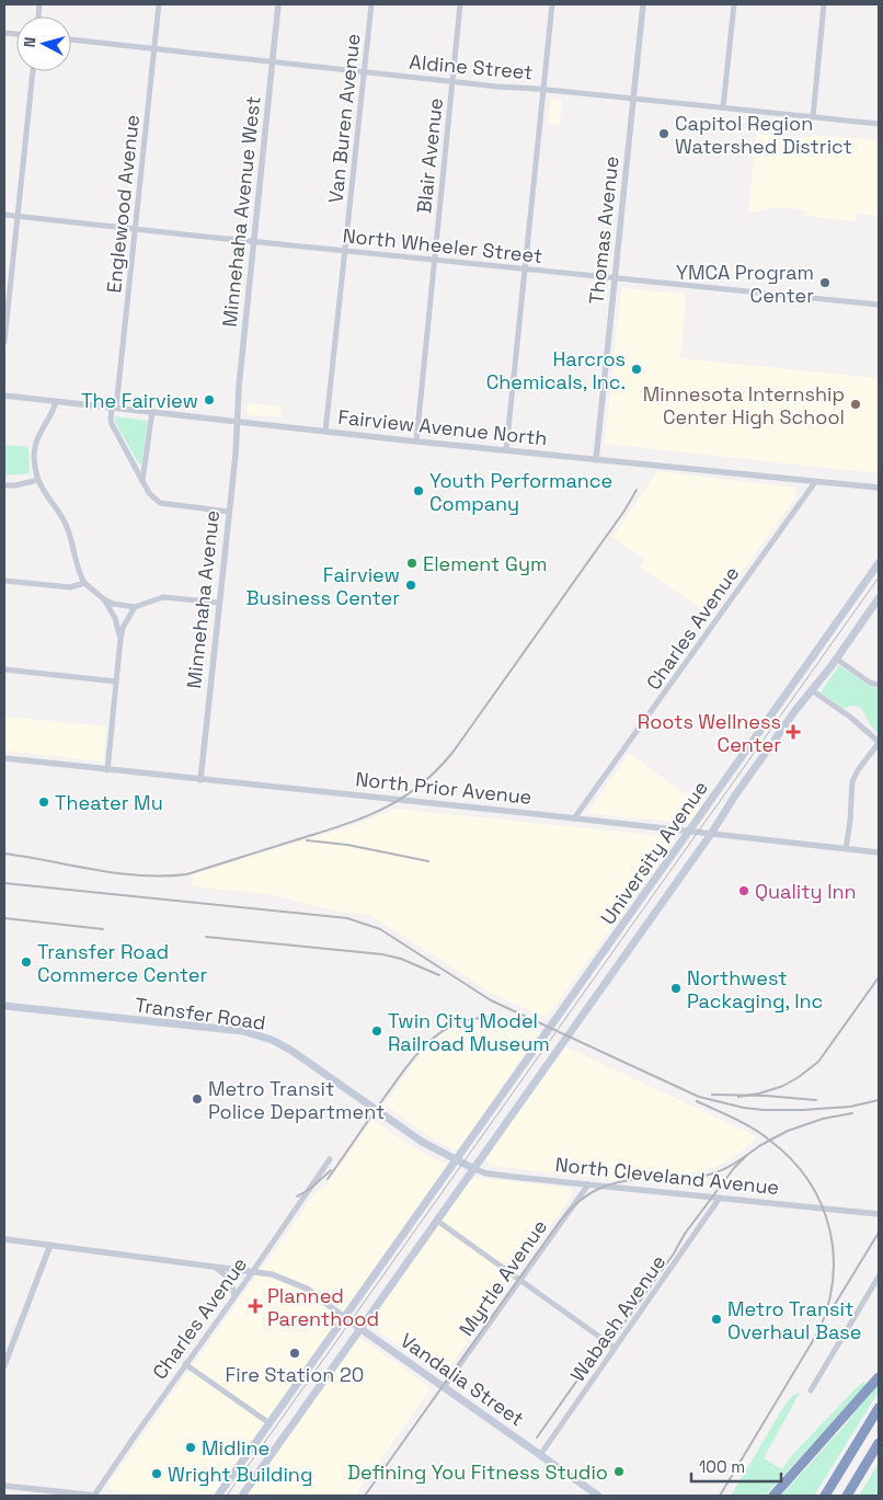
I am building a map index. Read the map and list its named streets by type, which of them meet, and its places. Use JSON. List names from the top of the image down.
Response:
{
  "streets": {
    "main road": [
      "University Avenue",
      "Transfer Road",
      "North Cleveland Avenue",
      "Vandalia Street"
    ],
    "street": [
      "Aldine Street",
      "Van Buren Avenue",
      "Blair Avenue",
      "Englewood Avenue",
      "Minnehaha Avenue West",
      "Thomas Avenue",
      "North Wheeler Street",
      "Fairview Avenue North",
      "Minnehaha Avenue",
      "Charles Avenue",
      "North Prior Avenue",
      "Myrtle Avenue",
      "Wabash Avenue"
    ]
  },
  "crossings": [
    ["Aldine Street", "Van Buren Avenue"],
    ["Aldine Street", "Blair Avenue"],
    ["Aldine Street", "Englewood Avenue"],
    ["Aldine Street", "Minnehaha Avenue West"],
    ["Aldine Street", "Thomas Avenue"],
    ["Van Buren Avenue", "North Wheeler Street"],
    ["Van Buren Avenue", "Fairview Avenue North"],
    ["Blair Avenue", "North Wheeler Street"],
    ["Blair Avenue", "Fairview Avenue North"],
    ["Englewood Avenue", "North Wheeler Street"],
    ["Englewood Avenue", "Fairview Avenue North"],
    ["Englewood Avenue", "Minnehaha Avenue"],
    ["Minnehaha Avenue West", "North Wheeler Street"],
    ["Minnehaha Avenue West", "Fairview Avenue North"],
    ["Minnehaha Avenue West", "Minnehaha Avenue"],
    ["Thomas Avenue", "North Wheeler Street"],
    ["Thomas Avenue", "Fairview Avenue North"],
    ["Fairview Avenue North", "Minnehaha Avenue"],
    ["Fairview Avenue North", "Charles Avenue"],
    ["Minnehaha Avenue", "North Prior Avenue"],
    ["Charles Avenue", "North Prior Avenue"],
    ["Charles Avenue", "Vandalia Street"],
    ["North Prior Avenue", "University Avenue"],
    ["University Avenue", "Transfer Road"],
    ["University Avenue", "North Cleveland Avenue"],
    ["University Avenue", "Vandalia Street"],
    ["Transfer Road", "North Cleveland Avenue"],
    ["North Cleveland Avenue", "Myrtle Avenue"],
    ["North Cleveland Avenue", "Wabash Avenue"],
    ["Myrtle Avenue", "Vandalia Street"],
    ["Wabash Avenue", "Vandalia Street"]
  ],
  "places": {
    "other": [
      "Capitol Region Watershed District",
      "YMCA Program Center",
      "Harcros Chemicals, Inc.",
      "The Fairview",
      "Minnesota Internship Center High School",
      "Youth Performance Company",
      "Element Gym",
      "Fairview Business Center",
      "Theater Mu",
      "Quality Inn",
      "Transfer Road Commerce Center",
      "Northwest Packaging, Inc",
      "Twin City Model Railroad Museum",
      "Metro Transit Police Department",
      "Metro Transit Overhaul Base",
      "Fire Station 20",
      "Midline",
      "Defining You Fitness Studio",
      "Wright Building"
    ],
    "health": ["Roots Wellness Center", "Planned Parenthood"]
  },
  "scale_bar": "100 m",
  "north": "left"
}
